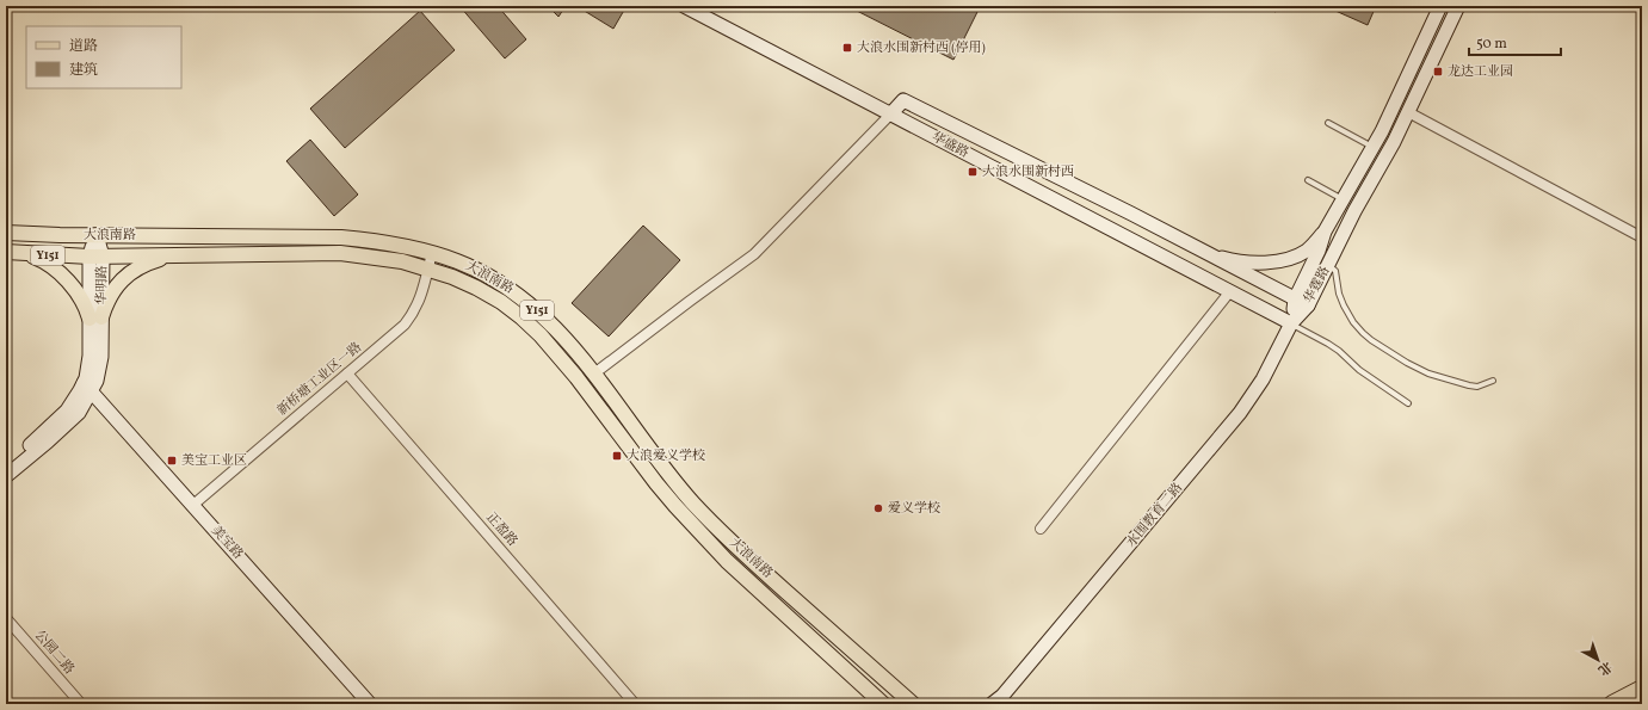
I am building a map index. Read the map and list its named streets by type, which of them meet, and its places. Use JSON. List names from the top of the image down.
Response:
{
  "streets": {
    "main road": [
      "华盛路",
      "大浪南路",
      "Y151",
      "华明路",
      "华霆路",
      "水围教育二路",
      "美宝路"
    ],
    "street": ["新桥塘工业区一路", "正盈路", "公园二路"]
  },
  "crossings": [
    ["华盛路", "华霆路"],
    ["华盛路", "水围教育二路"],
    ["大浪南路", "华明路"],
    ["大浪南路", "新桥塘工业区一路"],
    ["华明路", "美宝路"],
    ["华霆路", "水围教育二路"],
    ["新桥塘工业区一路", "正盈路"],
    ["新桥塘工业区一路", "美宝路"]
  ],
  "places": {
    "transit": [
      "大浪水围新村西 (停用)",
      "龙达工业园",
      "大浪水围新村西",
      "大浪爱义学校",
      "美宝工业区"
    ],
    "other": ["爱义学校"]
  },
  "legend": ["道路", "建筑"],
  "scale_bar": "50 m",
  "north": "bottom right"
}
